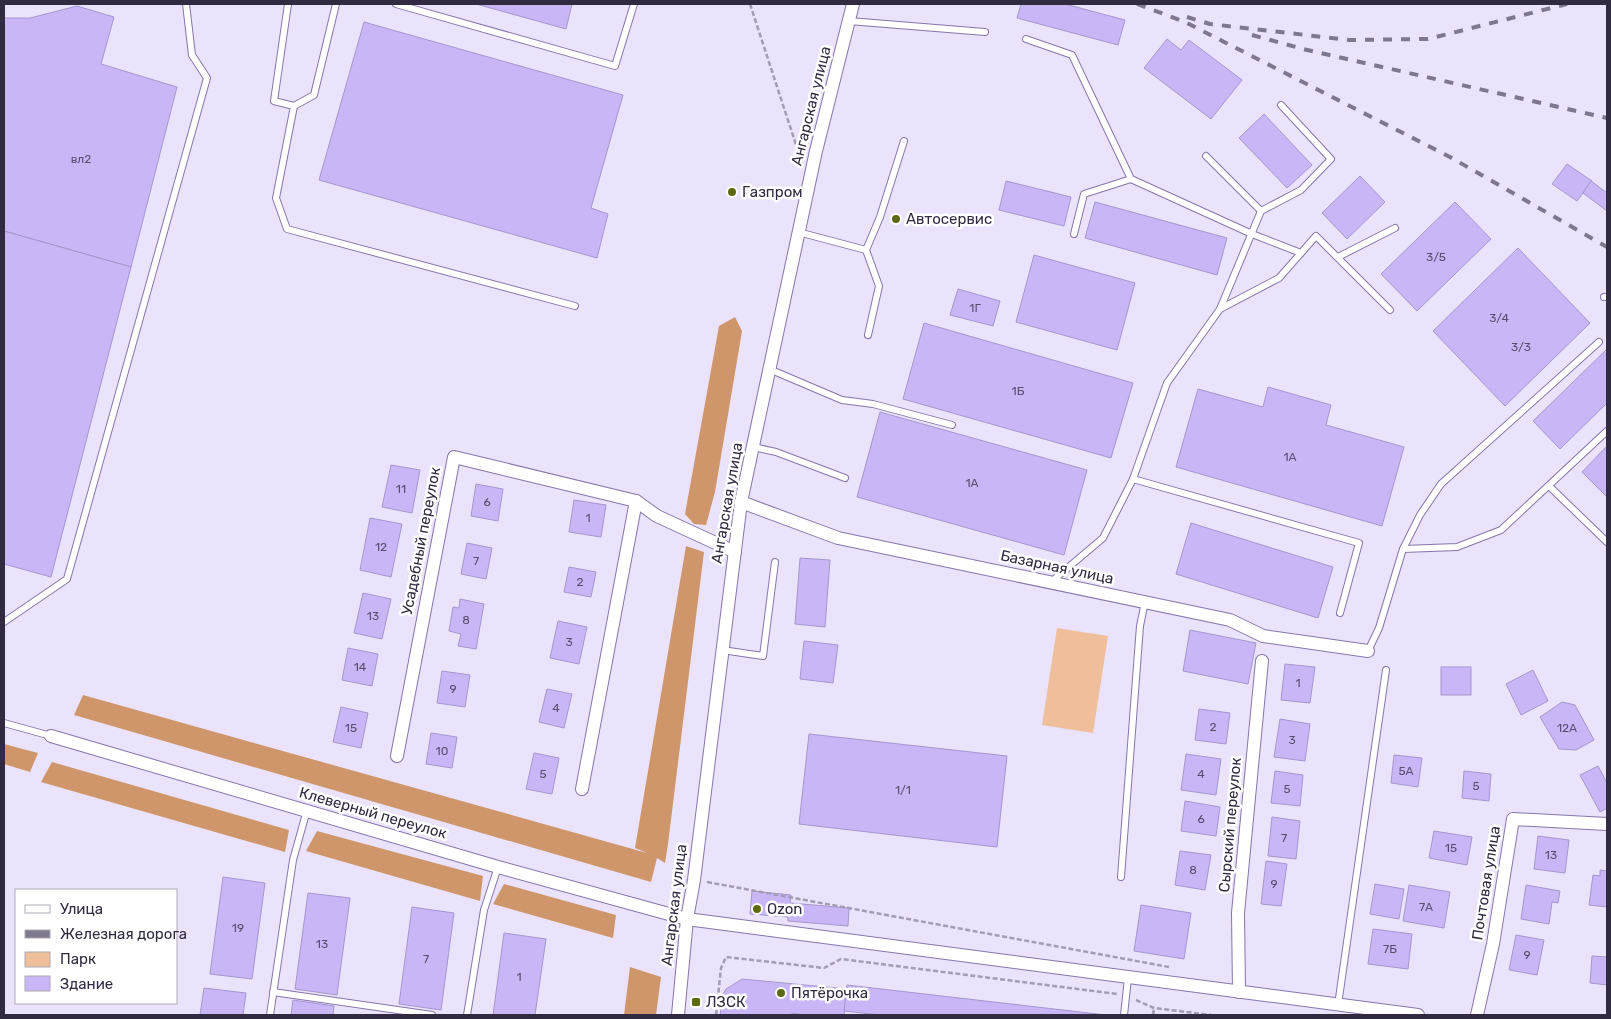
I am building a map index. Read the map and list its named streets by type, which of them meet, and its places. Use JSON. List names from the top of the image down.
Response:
{
  "streets": {
    "street": [
      "Ангарская улица",
      "Усадебный переулок",
      "Базарная улица",
      "Клеверный переулок",
      "Сырский переулок",
      "Почтовая улица"
    ]
  },
  "crossings": [
    ["Ангарская улица", "Усадебный переулок"],
    ["Ангарская улица", "Базарная улица"],
    ["Ангарская улица", "Клеверный переулок"],
    ["Клеверный переулок", "Сырский переулок"]
  ],
  "places": {
    "other": [
      "Газпром",
      "Автосервис",
      "Ozon",
      "Пятёрочка"
    ],
    "transit": ["ЛЗСК"]
  },
  "house_numbers": [
    "вл2",
    "3/5",
    "1Г",
    "3/4",
    "3/3",
    "1Б",
    "1А",
    "1А",
    "11",
    "6",
    "1",
    "12",
    "7",
    "2",
    "13",
    "8",
    "3",
    "14",
    "1",
    "9",
    "4",
    "2",
    "15",
    "12А",
    "3",
    "10",
    "5А",
    "5",
    "4",
    "5",
    "5",
    "1/1",
    "6",
    "7",
    "15",
    "13",
    "8",
    "9",
    "7А",
    "19",
    "13",
    "7Б",
    "9",
    "7",
    "1"
  ],
  "legend": [
    "Улица",
    "Железная дорога",
    "Парк",
    "Здание"
  ]
}
